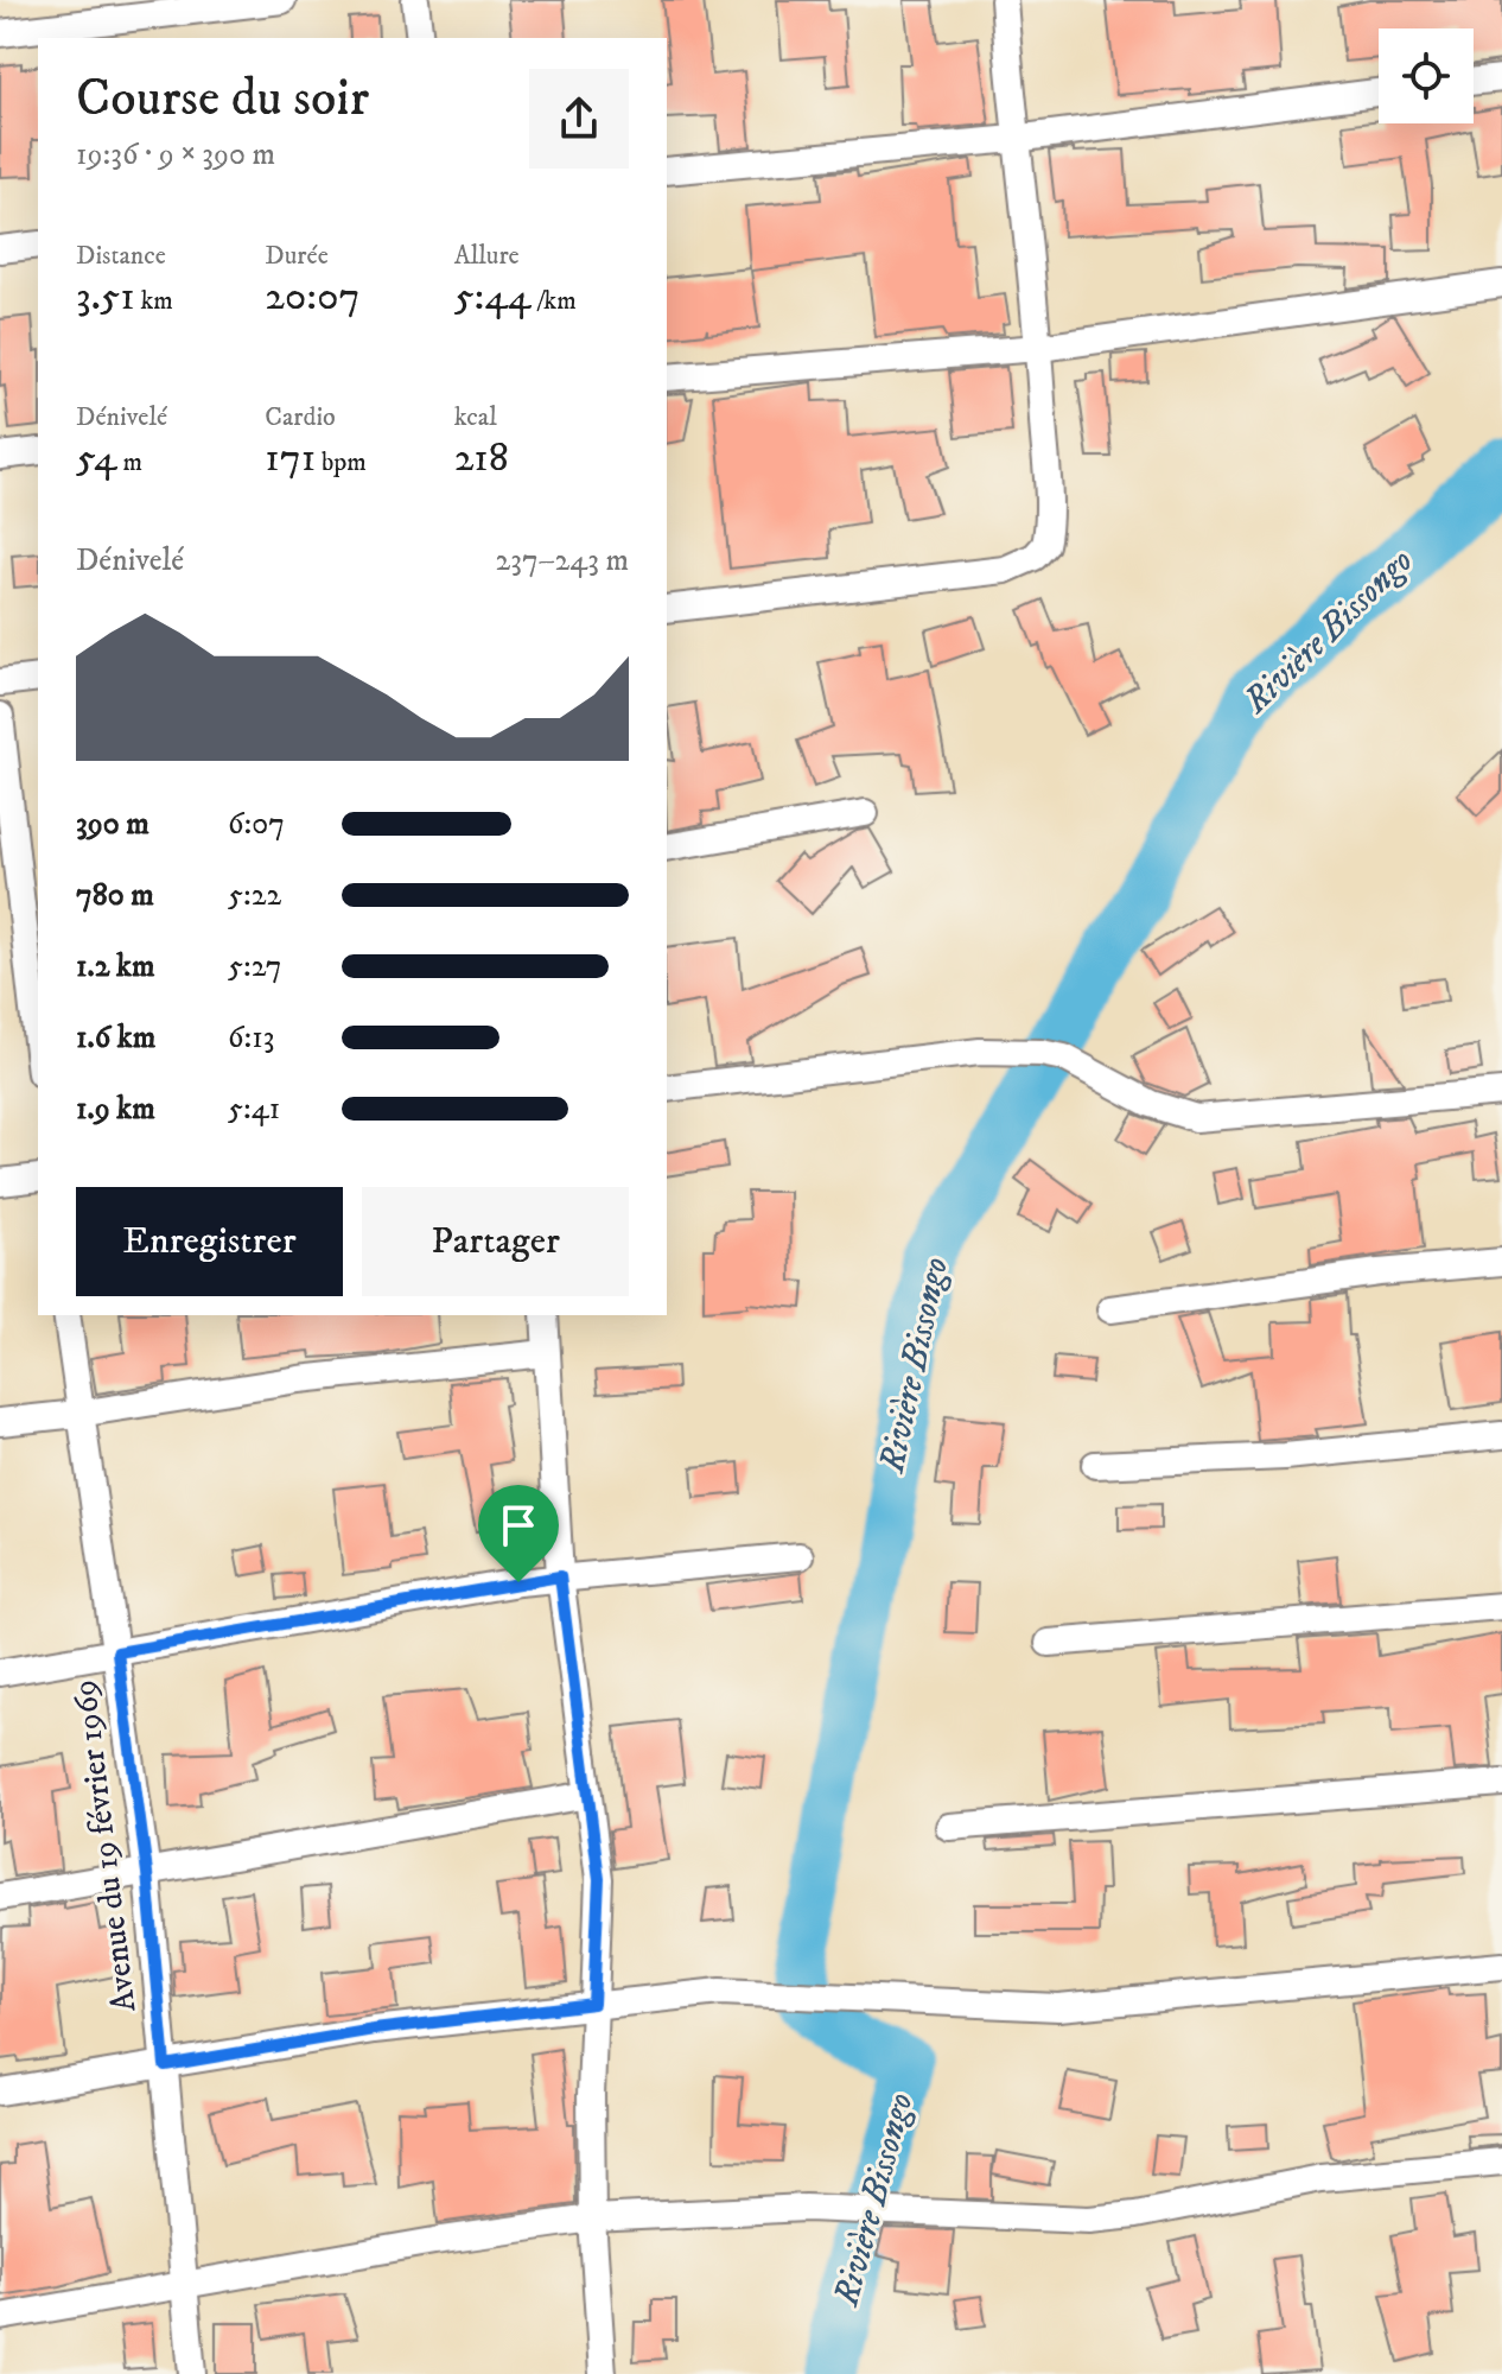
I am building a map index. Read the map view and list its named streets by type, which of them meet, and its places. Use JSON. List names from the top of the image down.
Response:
{
  "streets": {
    "street": ["Avenue du 19 février 1969"]
  },
  "water": ["Rivière Bissongo"],
  "page": {
    "heading": ["Course du soir", "19:36 · 9 × 390 m"],
    "stats": [
      ["Distance", "3.51 km"],
      ["Durée", "20:07"],
      ["Allure", "5:44 /km"],
      ["Dénivelé", "54 m"],
      ["Cardio", "171 bpm"],
      ["kcal", "218"]
    ],
    "chart": ["Dénivelé", "237–243 m"],
    "list": [
      {
        "name": "390 m",
        "note": "6:07"
      },
      {
        "name": "780 m",
        "note": "5:22"
      },
      {
        "name": "1.2 km",
        "note": "5:27"
      },
      {
        "name": "1.6 km",
        "note": "6:13"
      },
      {
        "name": "1.9 km",
        "note": "5:41"
      }
    ],
    "buttons": ["Enregistrer", "Partager"]
  }
}
